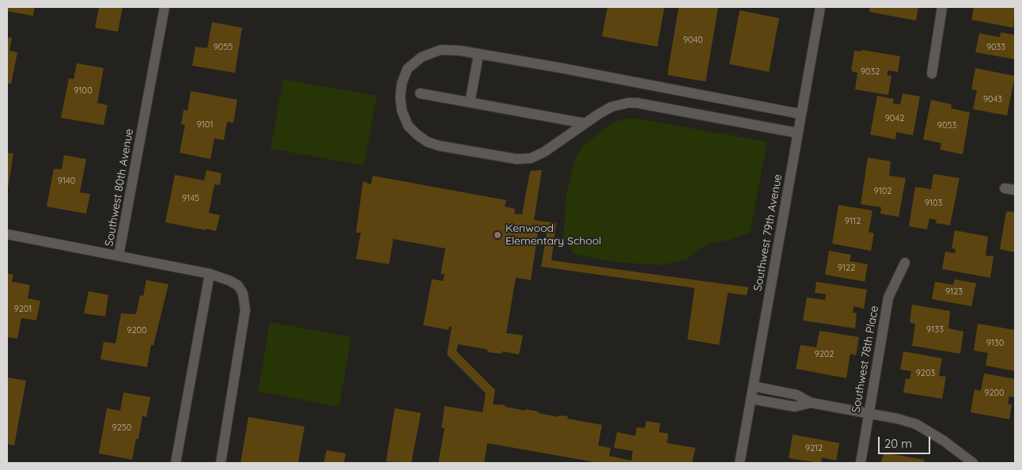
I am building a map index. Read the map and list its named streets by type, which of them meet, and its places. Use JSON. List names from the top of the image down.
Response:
{
  "streets": {
    "street": ["Southwest 80th Avenue", "Southwest 79th Avenue", "Southwest 78th Place"]
  },
  "places": ["Kenwood Elementary School"],
  "house_numbers": [
    "9040",
    "9055",
    "9033",
    "9032",
    "9100",
    "9043",
    "9042",
    "9101",
    "9053",
    "9140",
    "9102",
    "9145",
    "9103",
    "9112",
    "9122",
    "9123",
    "9201",
    "9133",
    "9200",
    "9130",
    "9202",
    "9203",
    "9200",
    "9250",
    "9212"
  ],
  "scale_bar": "20 m"
}
